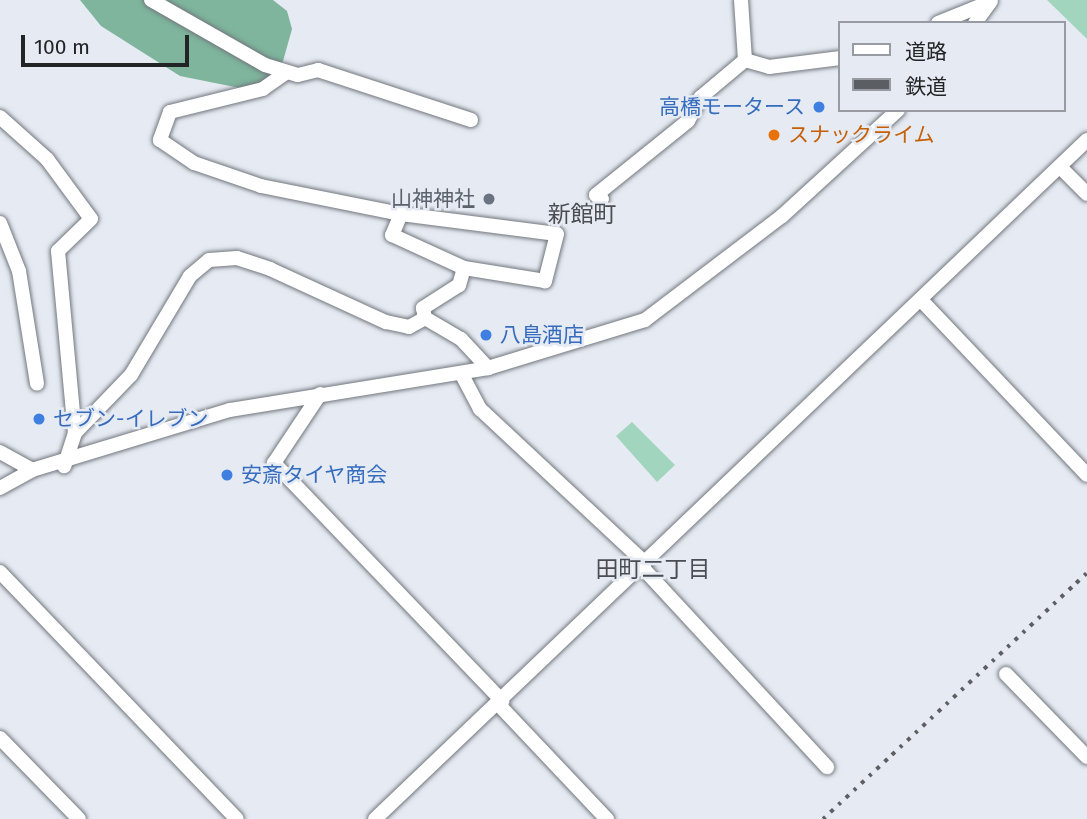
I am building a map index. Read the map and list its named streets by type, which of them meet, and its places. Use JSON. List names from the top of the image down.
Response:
{
  "districts": ["新館町", "田町二丁目"],
  "places": [
    "高橋モータース",
    "スナックライム",
    "山神神社",
    "八島酒店",
    "セブン-イレブン",
    "安斎タイヤ商会"
  ],
  "legend": ["道路", "鉄道"],
  "scale_bar": "100 m"
}
